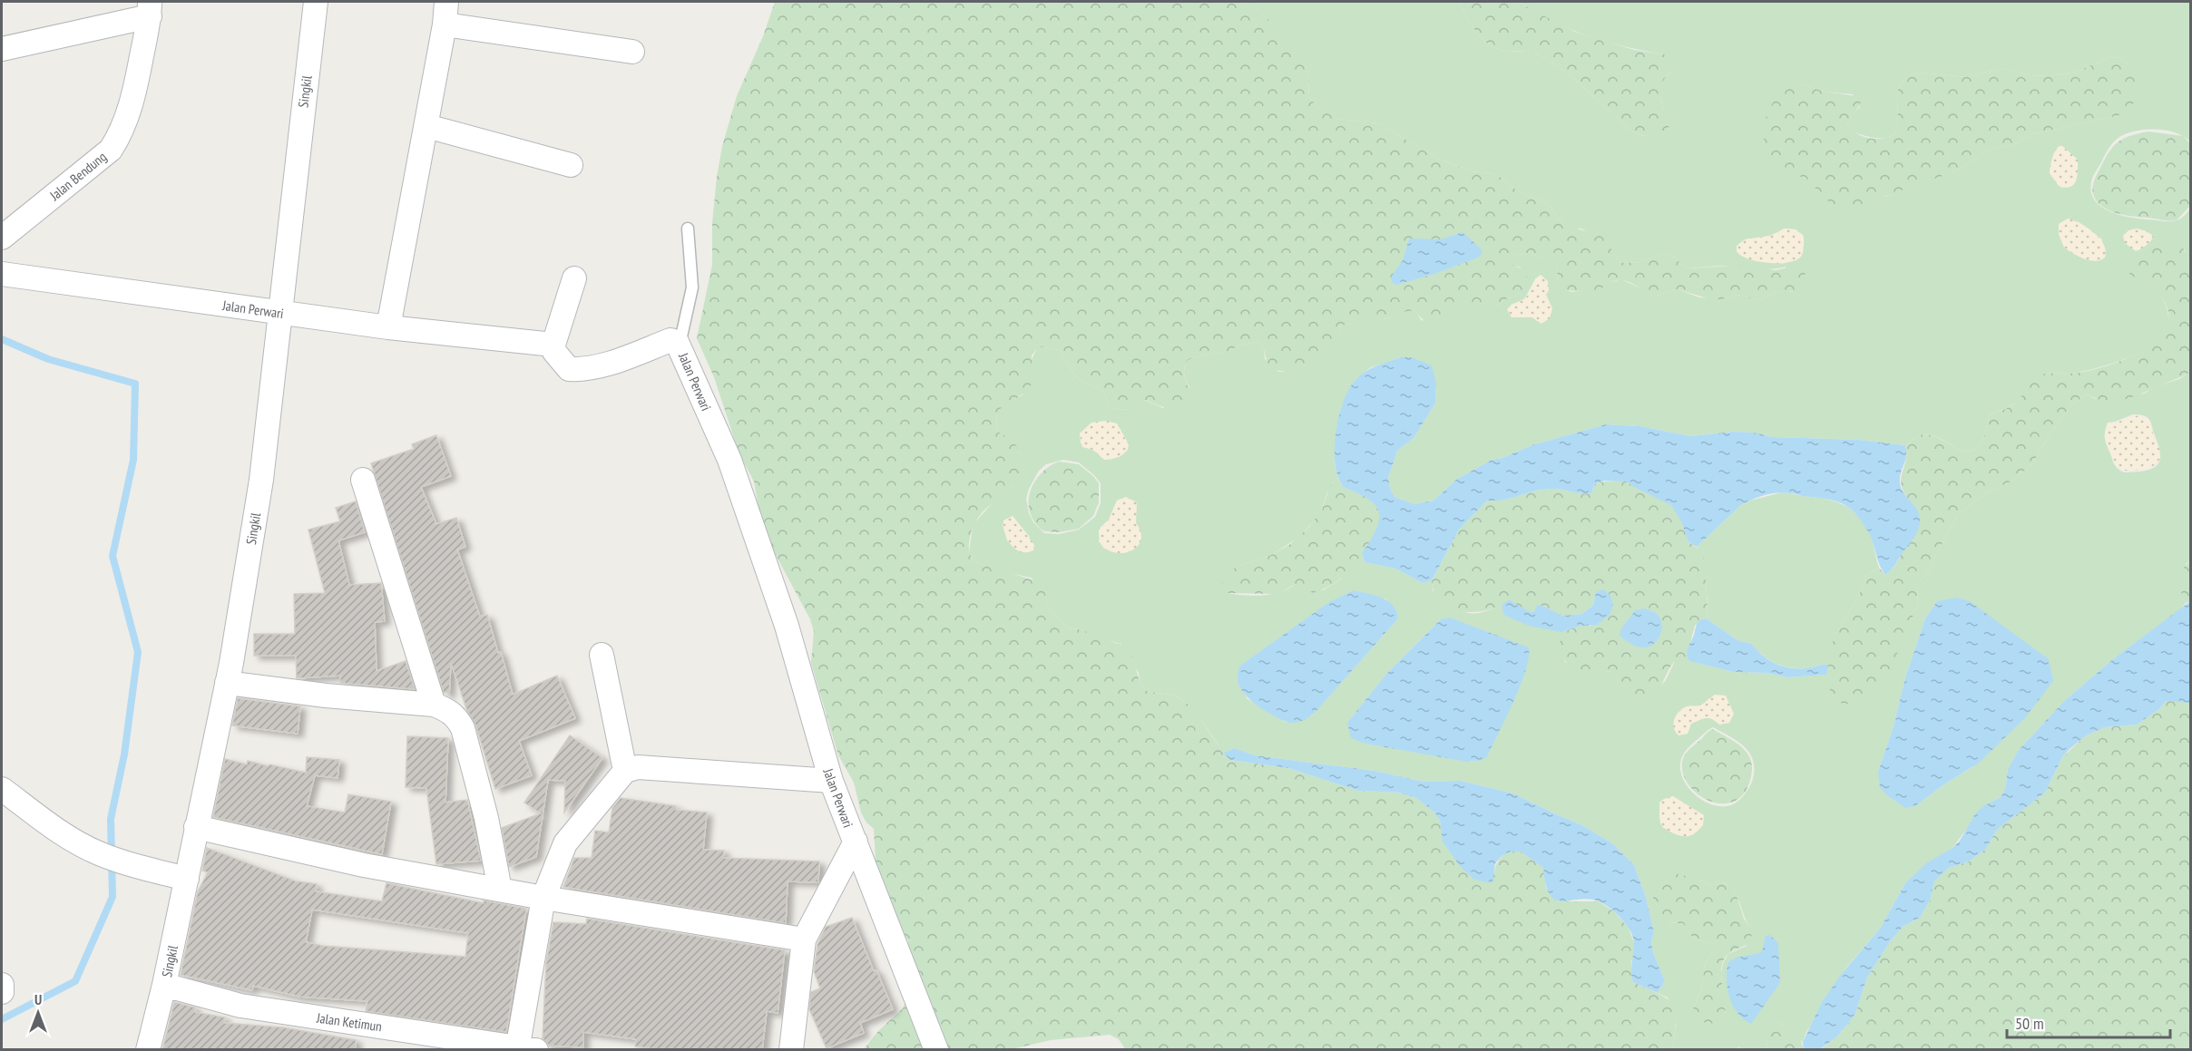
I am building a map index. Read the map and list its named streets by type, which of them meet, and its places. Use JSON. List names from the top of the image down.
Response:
{
  "streets": {
    "street": [
      "Singkil",
      "Jalan Bendung",
      "Jalan Perwari",
      "Jalan Ketimun"
    ]
  },
  "crossings": [
    ["Singkil", "Jalan Perwari"],
    ["Singkil", "Jalan Ketimun"]
  ],
  "scale_bar": "50 m",
  "north": "top"
}
